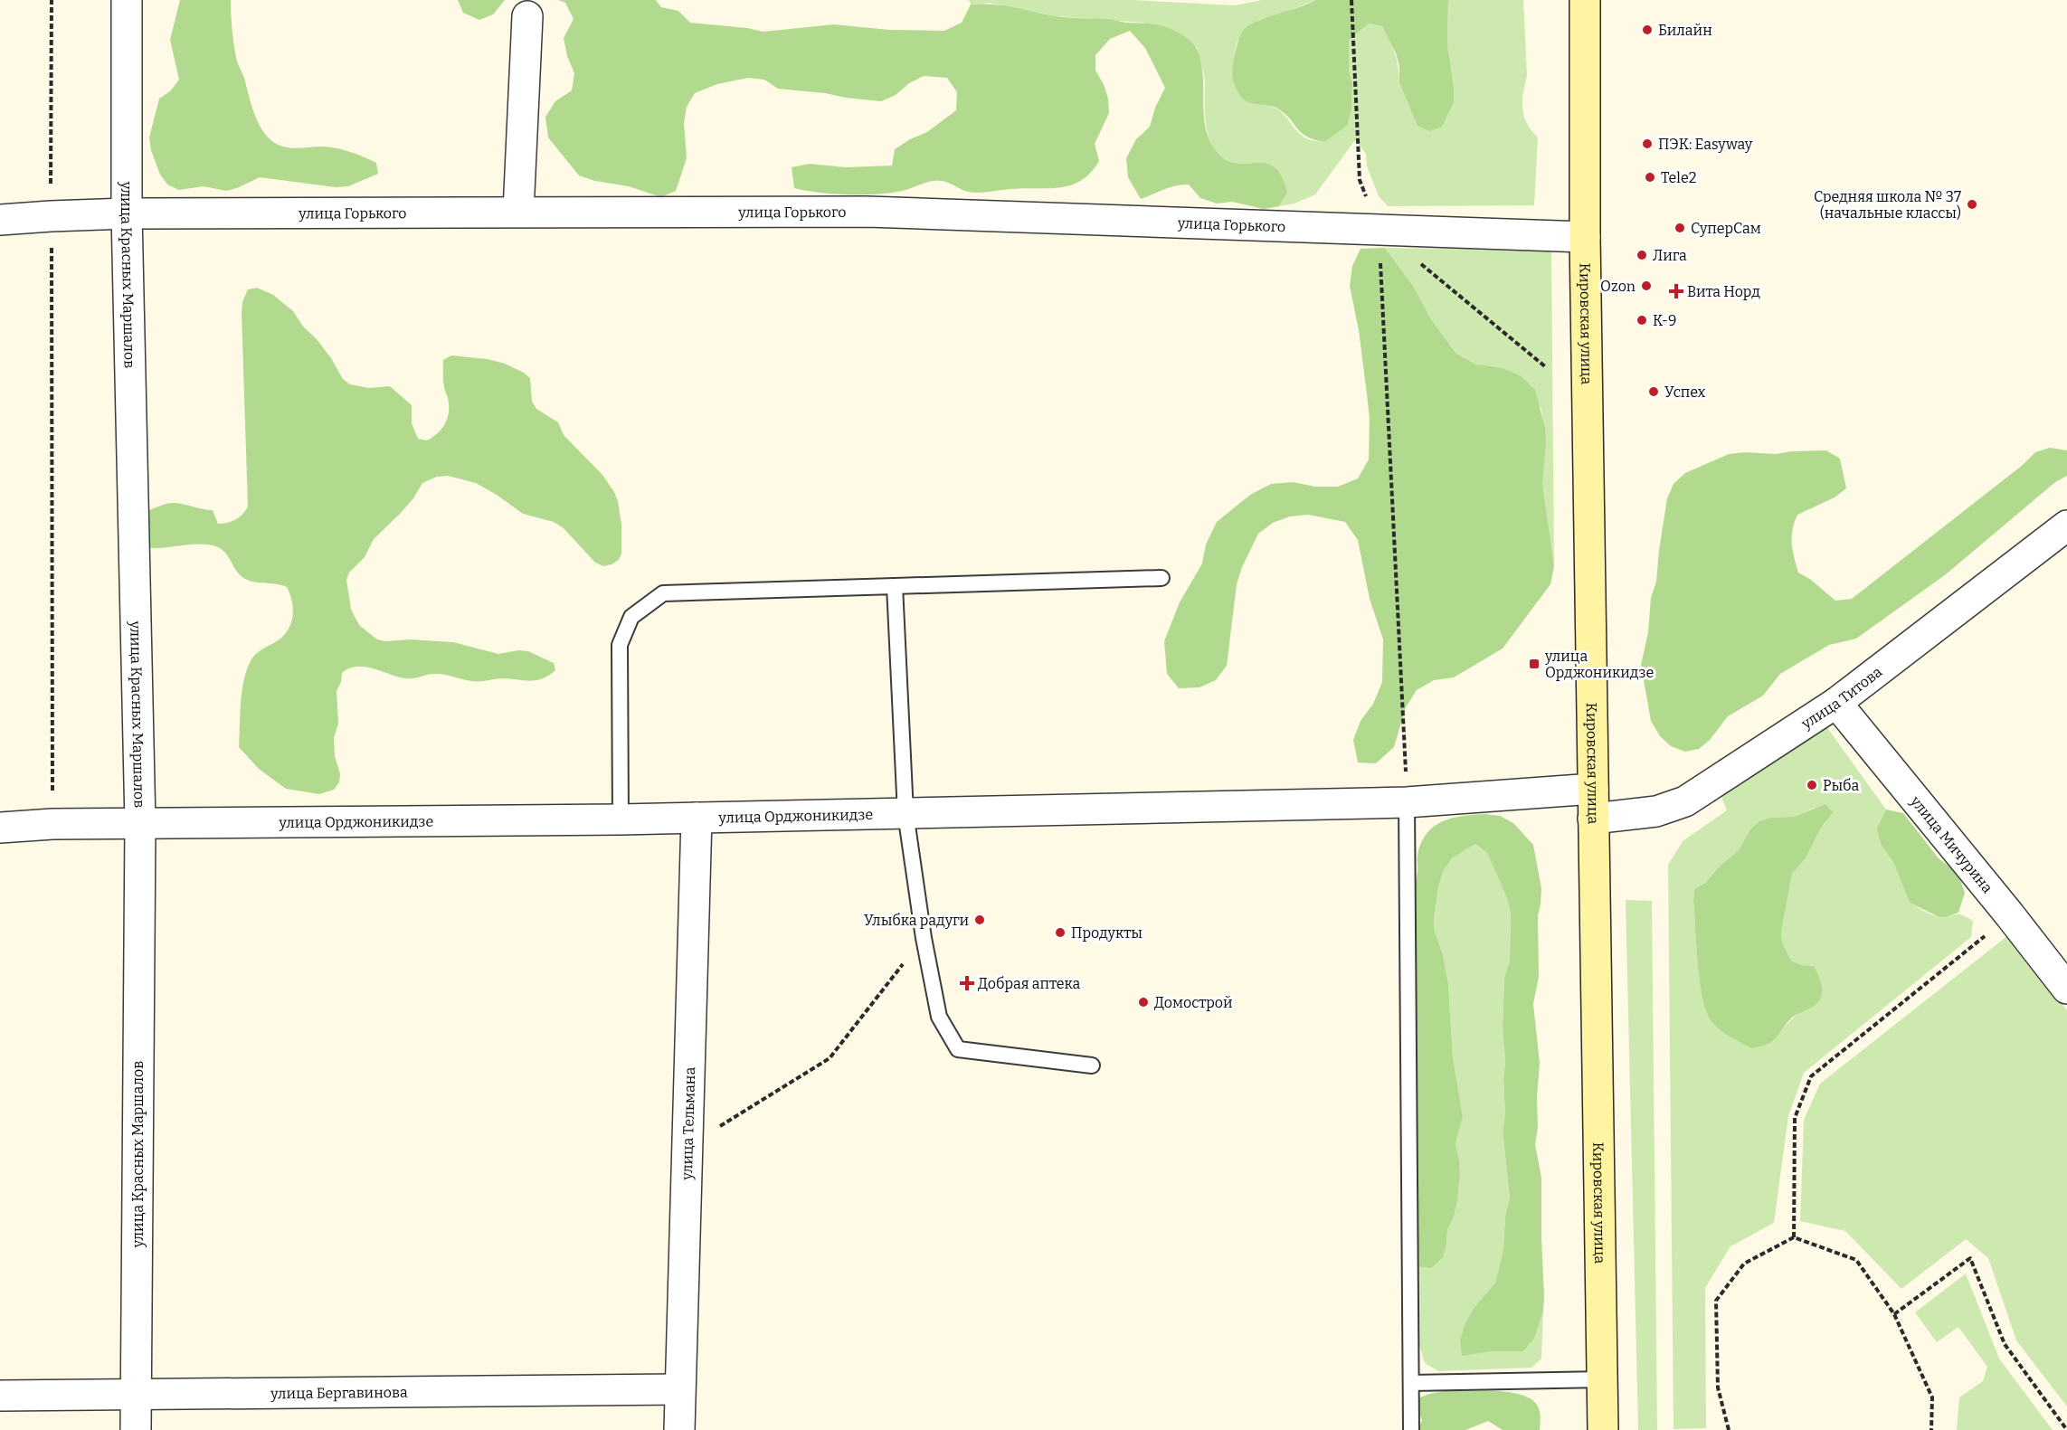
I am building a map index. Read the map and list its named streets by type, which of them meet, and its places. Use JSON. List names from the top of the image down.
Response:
{
  "streets": {
    "main road": ["Кировская улица"],
    "street": [
      "улица Горького",
      "улица Красных Маршалов",
      "улица Титова",
      "улица Орджоникидзе",
      "улица Мичурина",
      "улица Тельмана",
      "улица Бергавинова"
    ]
  },
  "crossings": [
    ["улица Горького", "улица Красных Маршалов"],
    ["улица Горького", "Кировская улица"],
    ["улица Красных Маршалов", "улица Орджоникидзе"],
    ["улица Красных Маршалов", "улица Бергавинова"],
    ["Кировская улица", "улица Титова"],
    ["Кировская улица", "улица Орджоникидзе"],
    ["улица Титова", "улица Мичурина"],
    ["улица Орджоникидзе", "улица Тельмана"],
    ["улица Тельмана", "улица Бергавинова"]
  ],
  "places": {
    "other": [
      "Билайн",
      "ПЭК: Easyway",
      "Tele2",
      "Средняя школа № 37 (начальные классы)",
      "СуперСам",
      "Лига",
      "Ozon",
      "K-9",
      "Успех",
      "Рыба",
      "Улыбка радуги",
      "Продукты",
      "Домострой"
    ],
    "health": ["Вита Норд", "Добрая аптека"],
    "transit": ["улица Орджоникидзе"]
  }
}
